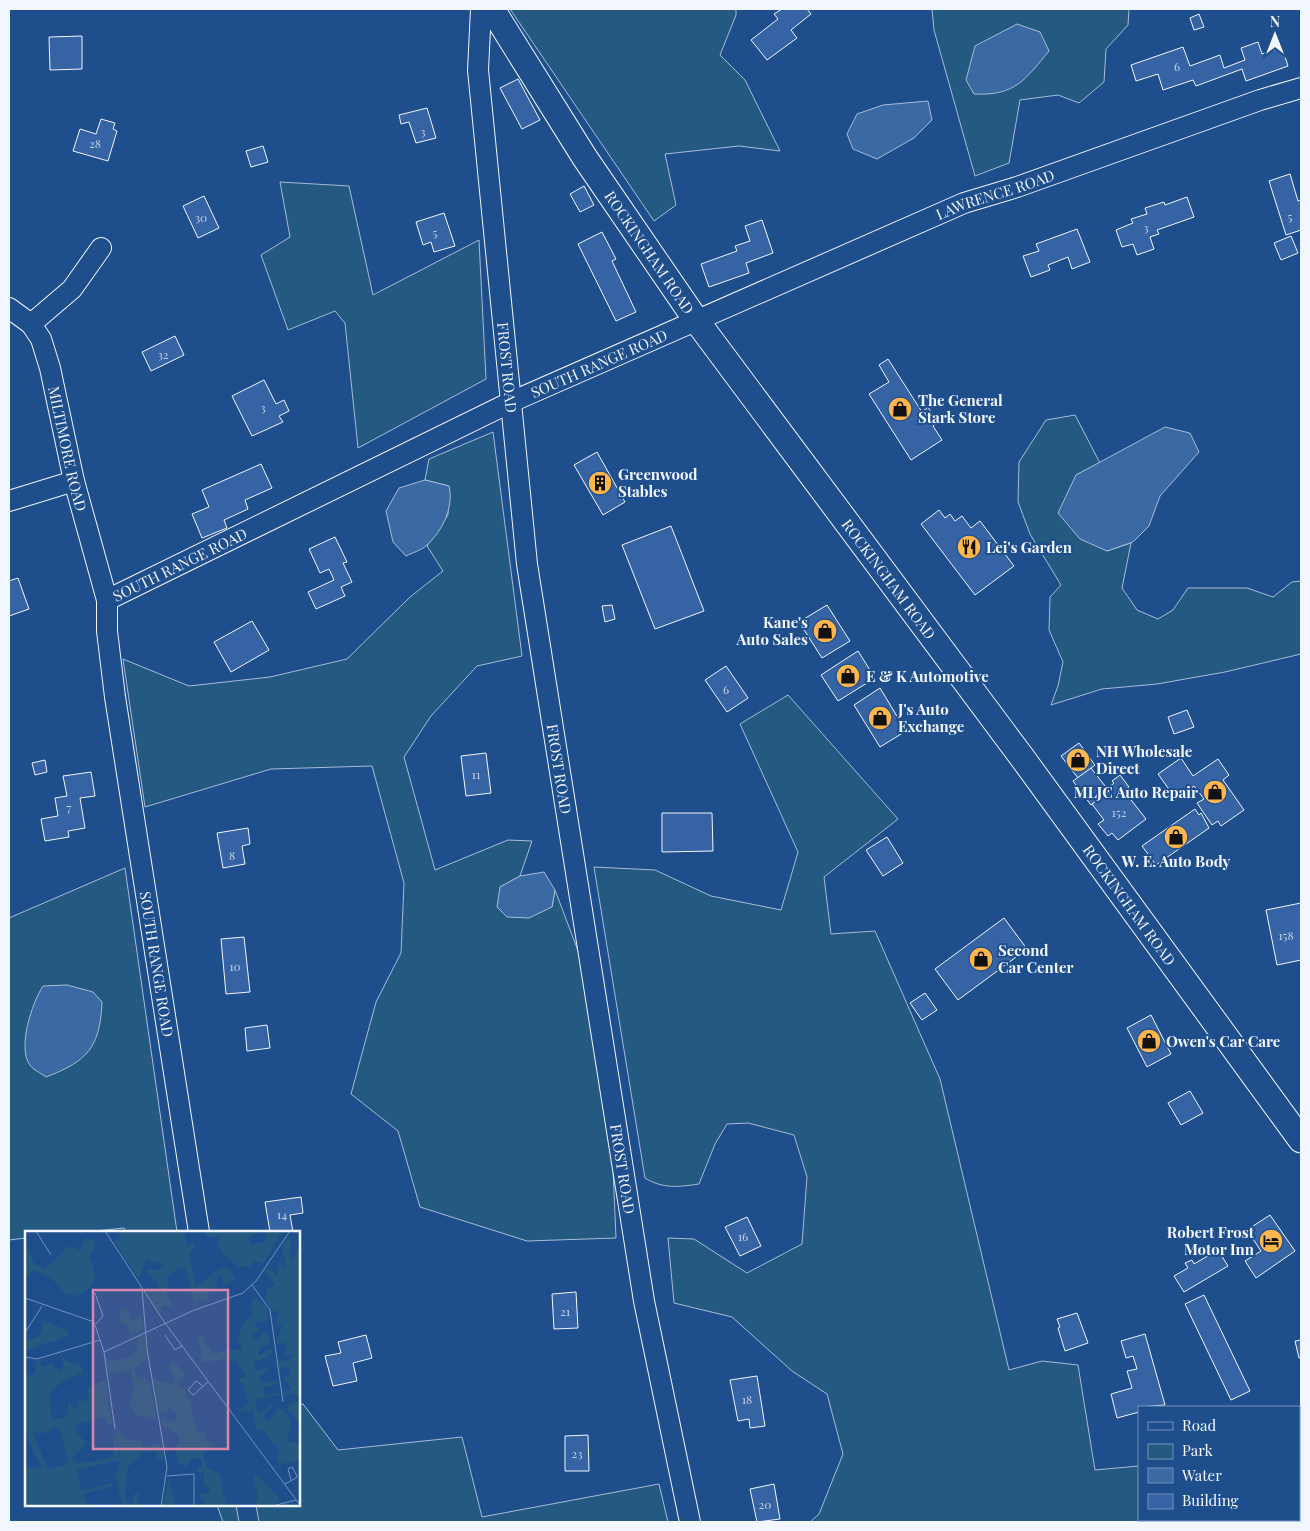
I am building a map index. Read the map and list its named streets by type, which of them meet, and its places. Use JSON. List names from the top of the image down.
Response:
{
  "streets": {
    "main road": ["ROCKINGHAM ROAD"],
    "street": [
      "LAWRENCE ROAD",
      "SOUTH RANGE ROAD",
      "FROST ROAD",
      "MILTIMORE ROAD"
    ]
  },
  "crossings": [
    ["LAWRENCE ROAD", "ROCKINGHAM ROAD"],
    ["LAWRENCE ROAD", "SOUTH RANGE ROAD"],
    ["ROCKINGHAM ROAD", "SOUTH RANGE ROAD"],
    ["SOUTH RANGE ROAD", "FROST ROAD"],
    ["SOUTH RANGE ROAD", "MILTIMORE ROAD"]
  ],
  "places": {
    "shop": [
      "The General Stark Store",
      "Kane's Auto Sales",
      "E & K Automotive",
      "J's Auto Exchange",
      "NH Wholesale Direct",
      "MLJC Auto Repair",
      "W. E. Auto Body",
      "Second Car Center",
      "Owen's Car Care"
    ],
    "building": ["Greenwood Stables"],
    "restaurant": ["Lei's Garden"],
    "hotel": ["Robert Frost Motor Inn"]
  },
  "house_numbers": [
    "6",
    "3",
    "28",
    "5",
    "30",
    "3",
    "5",
    "32",
    "3",
    "6",
    "11",
    "7",
    "152",
    "8",
    "158",
    "10",
    "14",
    "16",
    "21",
    "18",
    "23",
    "20"
  ],
  "legend": [
    "Road",
    "Park",
    "Water",
    "Building"
  ],
  "north": "top"
}
